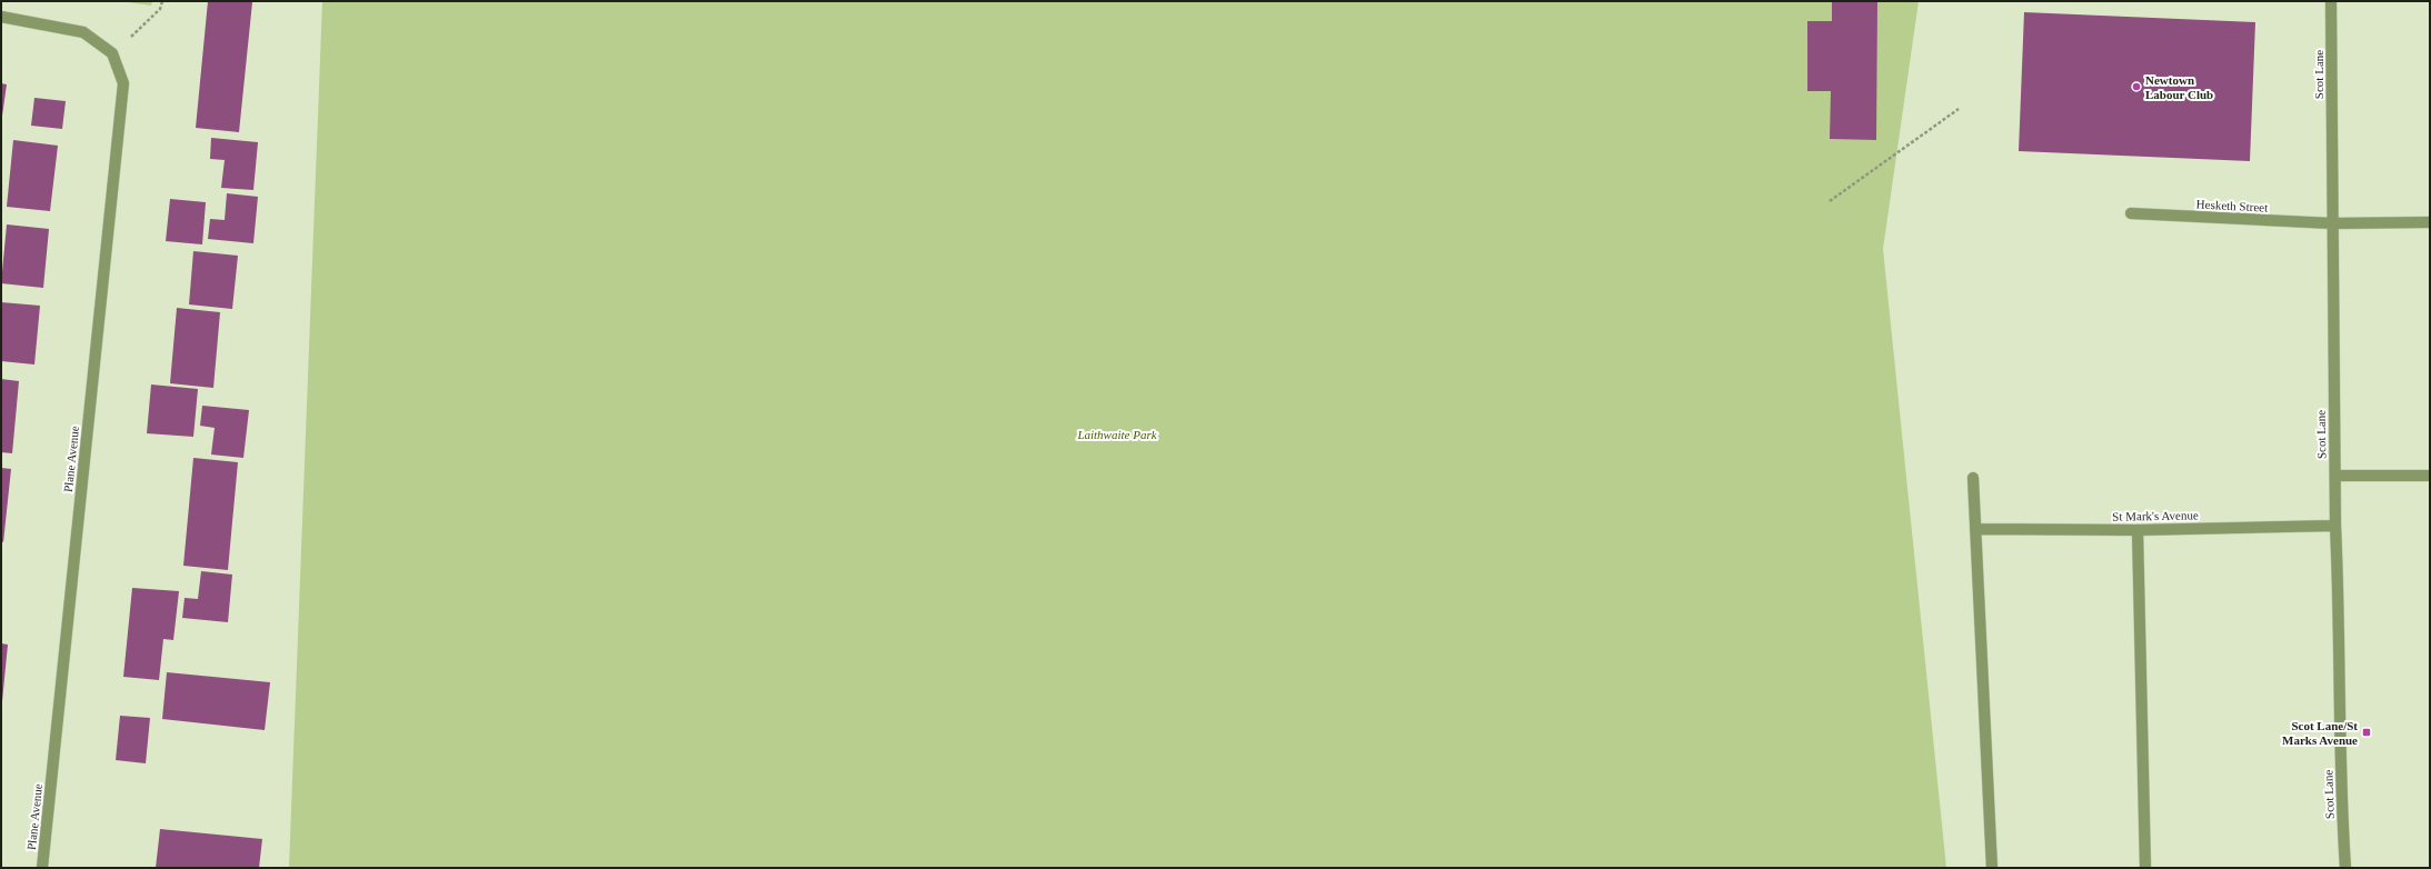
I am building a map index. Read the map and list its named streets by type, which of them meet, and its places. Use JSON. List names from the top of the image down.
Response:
{
  "streets": {
    "street": [
      "Scot Lane",
      "Hesketh Street",
      "Plane Avenue",
      "St Mark's Avenue"
    ]
  },
  "crossings": [
    ["Scot Lane", "Hesketh Street"],
    ["Scot Lane", "St Mark's Avenue"]
  ],
  "parks": ["Laithwaite Park"],
  "places": {
    "other": ["Newtown Labour Club"],
    "transit": ["Scot Lane/St Marks Avenue"]
  }
}
